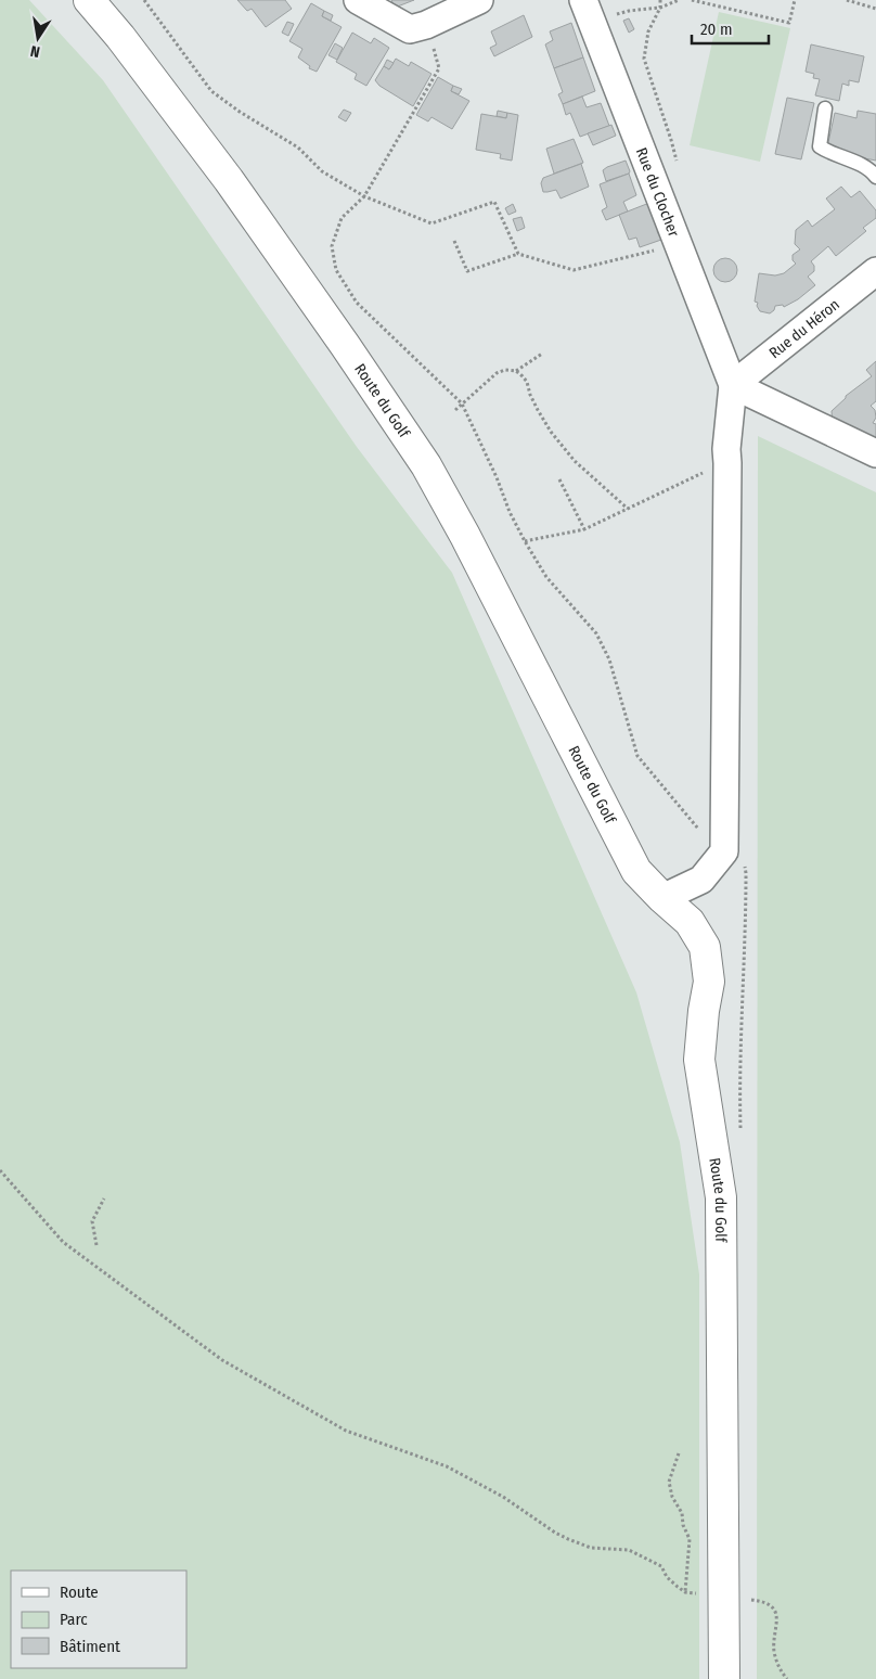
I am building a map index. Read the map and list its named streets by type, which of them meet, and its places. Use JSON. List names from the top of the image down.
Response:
{
  "streets": {
    "street": ["Rue du Clocher", "Rue du Héron", "Route du Golf"]
  },
  "crossings": [
    ["Rue du Clocher", "Rue du Héron"]
  ],
  "legend": ["Route", "Parc", "Bâtiment"],
  "scale_bar": "20 m",
  "north": "bottom"
}
